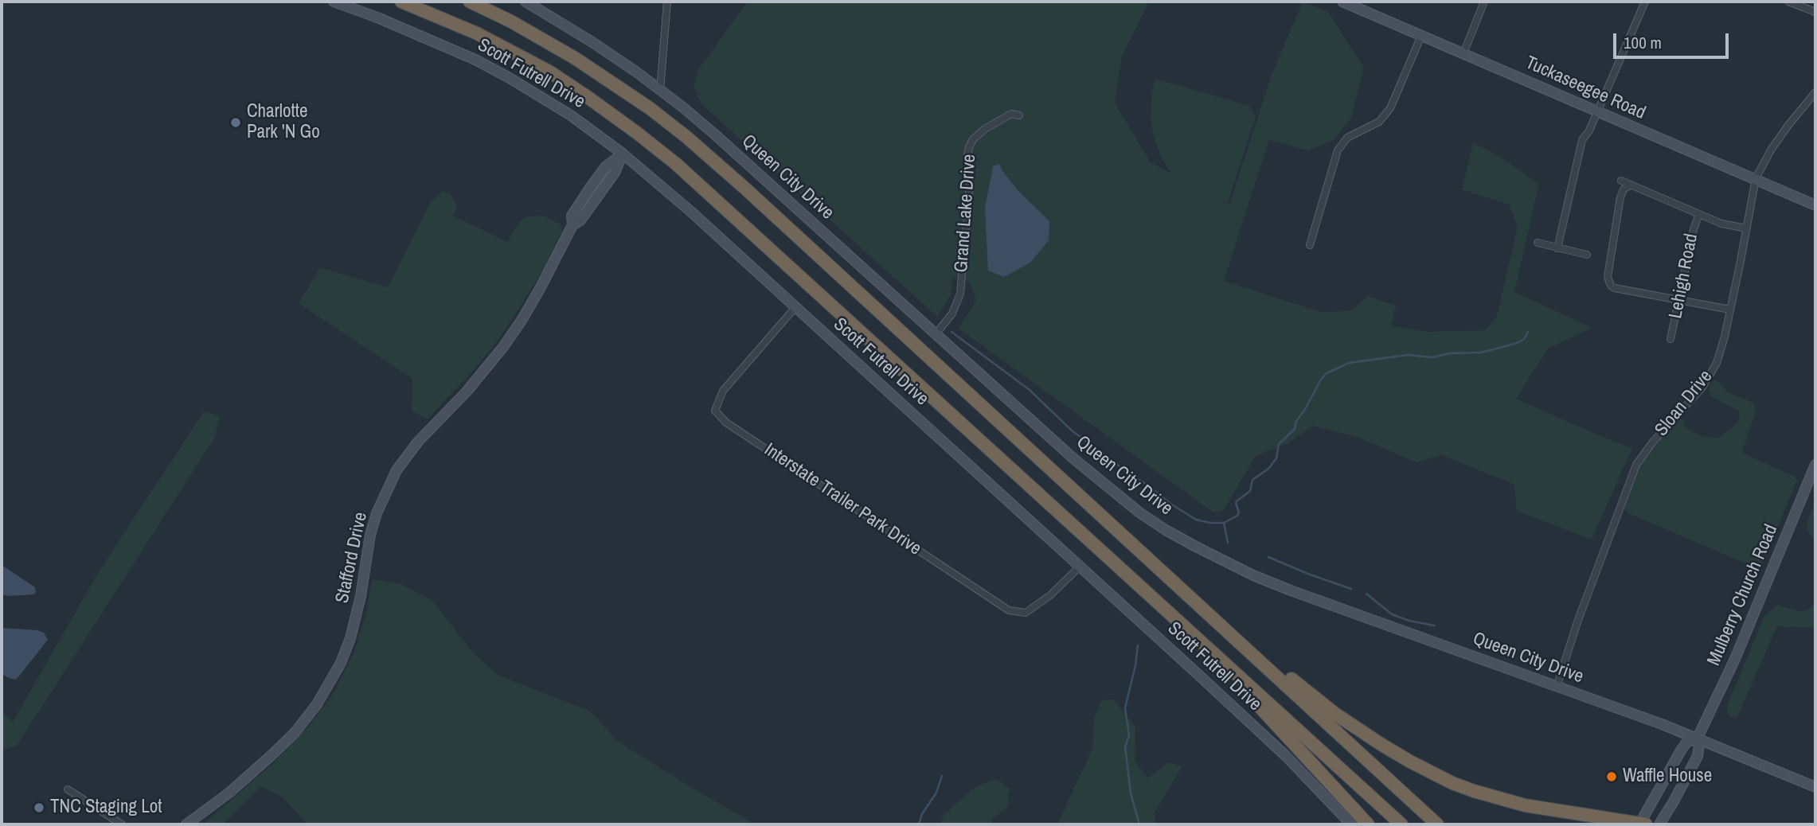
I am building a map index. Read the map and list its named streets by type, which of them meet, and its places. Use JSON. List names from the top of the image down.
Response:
{
  "streets": {
    "street": [
      "Scott Futrell Drive",
      "Tuckaseegee Road",
      "Queen City Drive",
      "Grand Lake Drive",
      "Lehigh Road",
      "Sloan Drive",
      "Interstate Trailer Park Drive",
      "Stafford Drive",
      "Mulberry Church Road"
    ]
  },
  "crossings": [
    ["Scott Futrell Drive", "Interstate Trailer Park Drive"],
    ["Scott Futrell Drive", "Stafford Drive"],
    ["Tuckaseegee Road", "Sloan Drive"],
    ["Queen City Drive", "Grand Lake Drive"],
    ["Queen City Drive", "Sloan Drive"],
    ["Queen City Drive", "Mulberry Church Road"]
  ],
  "places": ["Charlotte Park 'N Go", "Waffle House", "TNC Staging Lot"],
  "scale_bar": "100 m"
}
